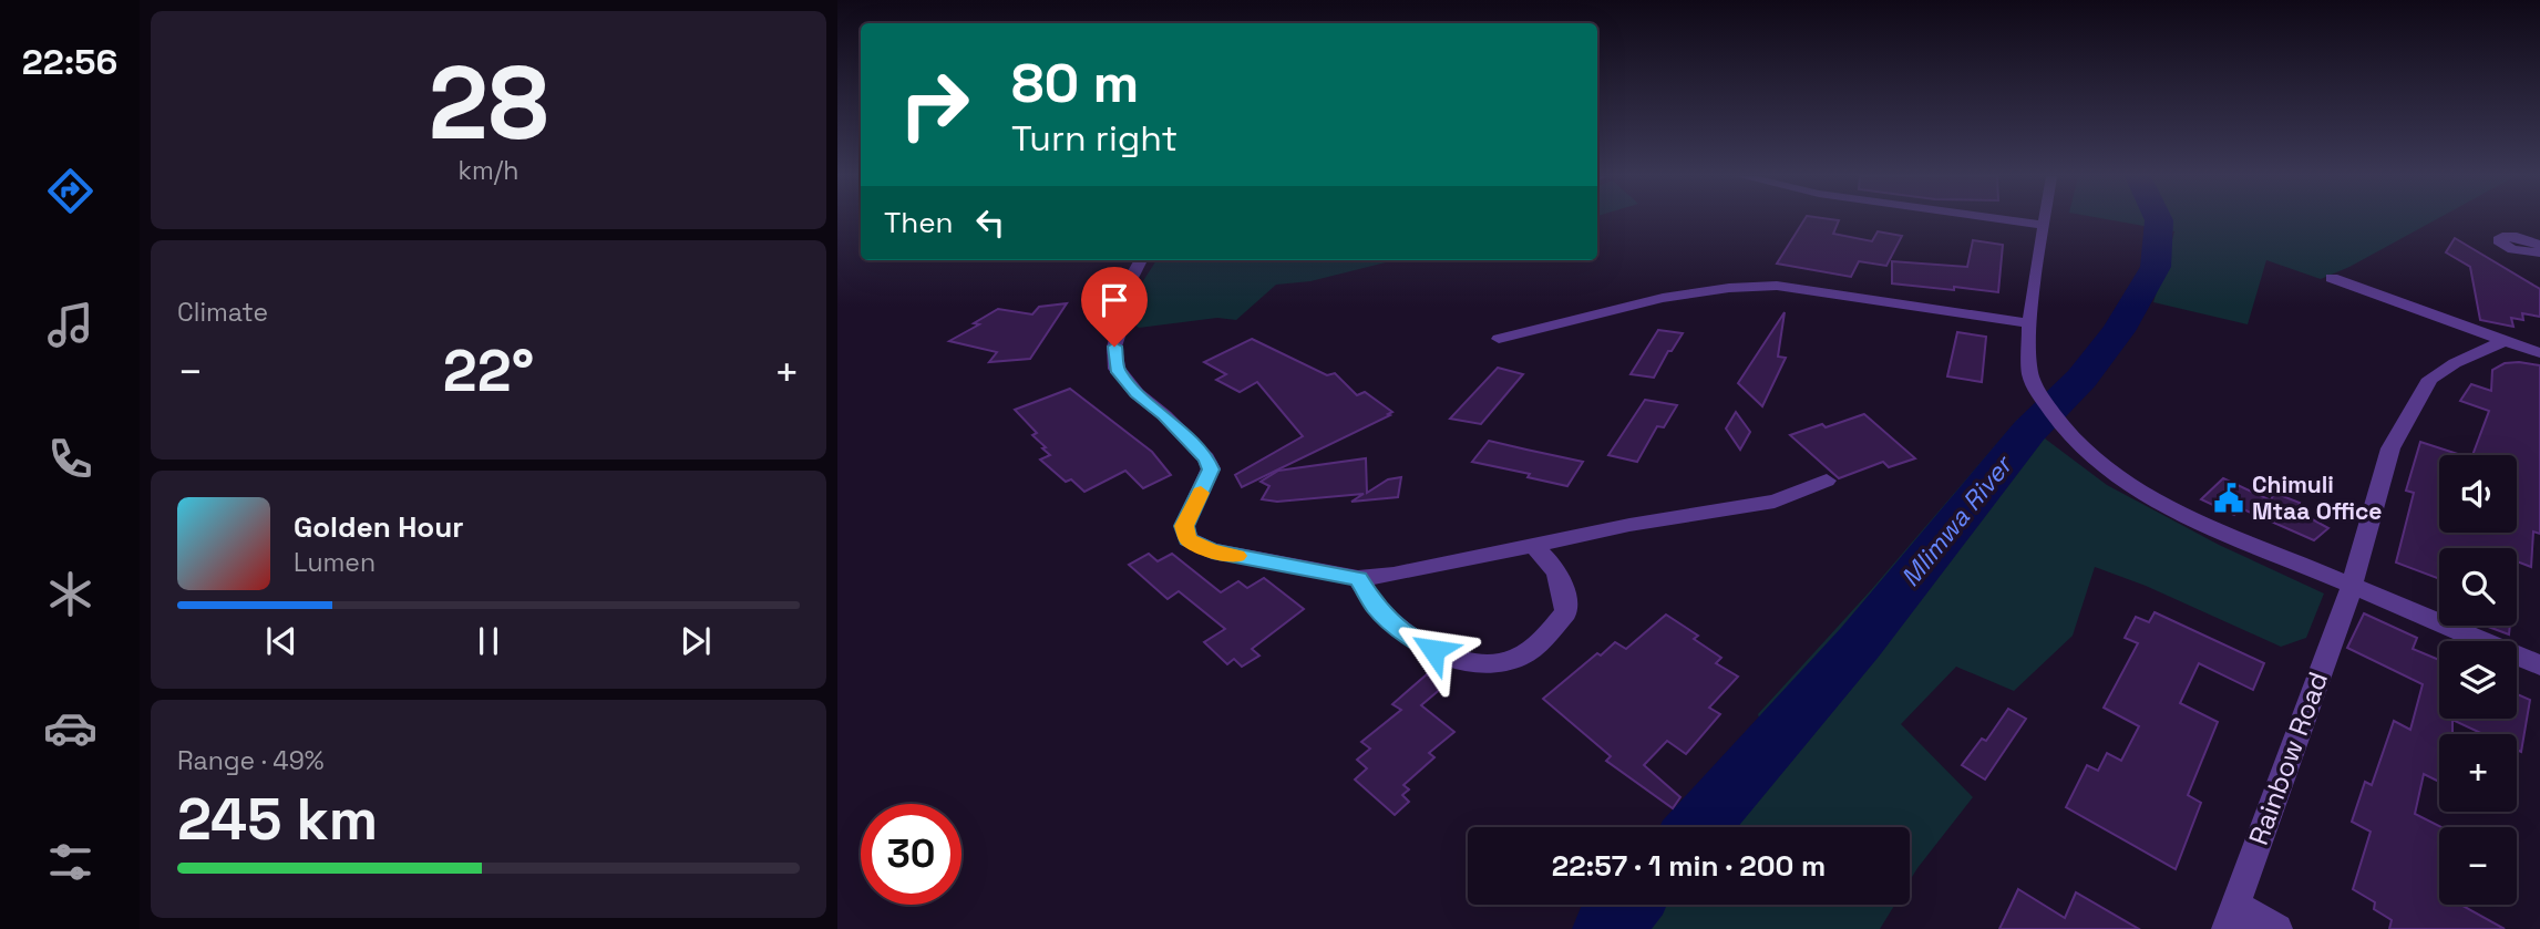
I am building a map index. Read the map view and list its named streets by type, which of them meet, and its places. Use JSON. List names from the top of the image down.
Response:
{
  "streets": {
    "street": ["Rainbow Road"]
  },
  "water": ["Mlimwa River"],
  "places": {
    "public building": ["Chimuli Mtaa Office"]
  },
  "page": {
    "tabs": "22:56",
    "tile": [
      ["28", "km/h"],
      "Climate",
      ["Range · 49%", "245 km"]
    ],
    "turn": ["80 m", "Turn right"],
    "then": "Then",
    "heat": ["−", "22°", "+"],
    "map_buttons": ["+", "−"],
    "song": ["Golden Hour", "Lumen"],
    "limit": "30",
    "trip": "22:57 · 1 min · 200 m"
  }
}
